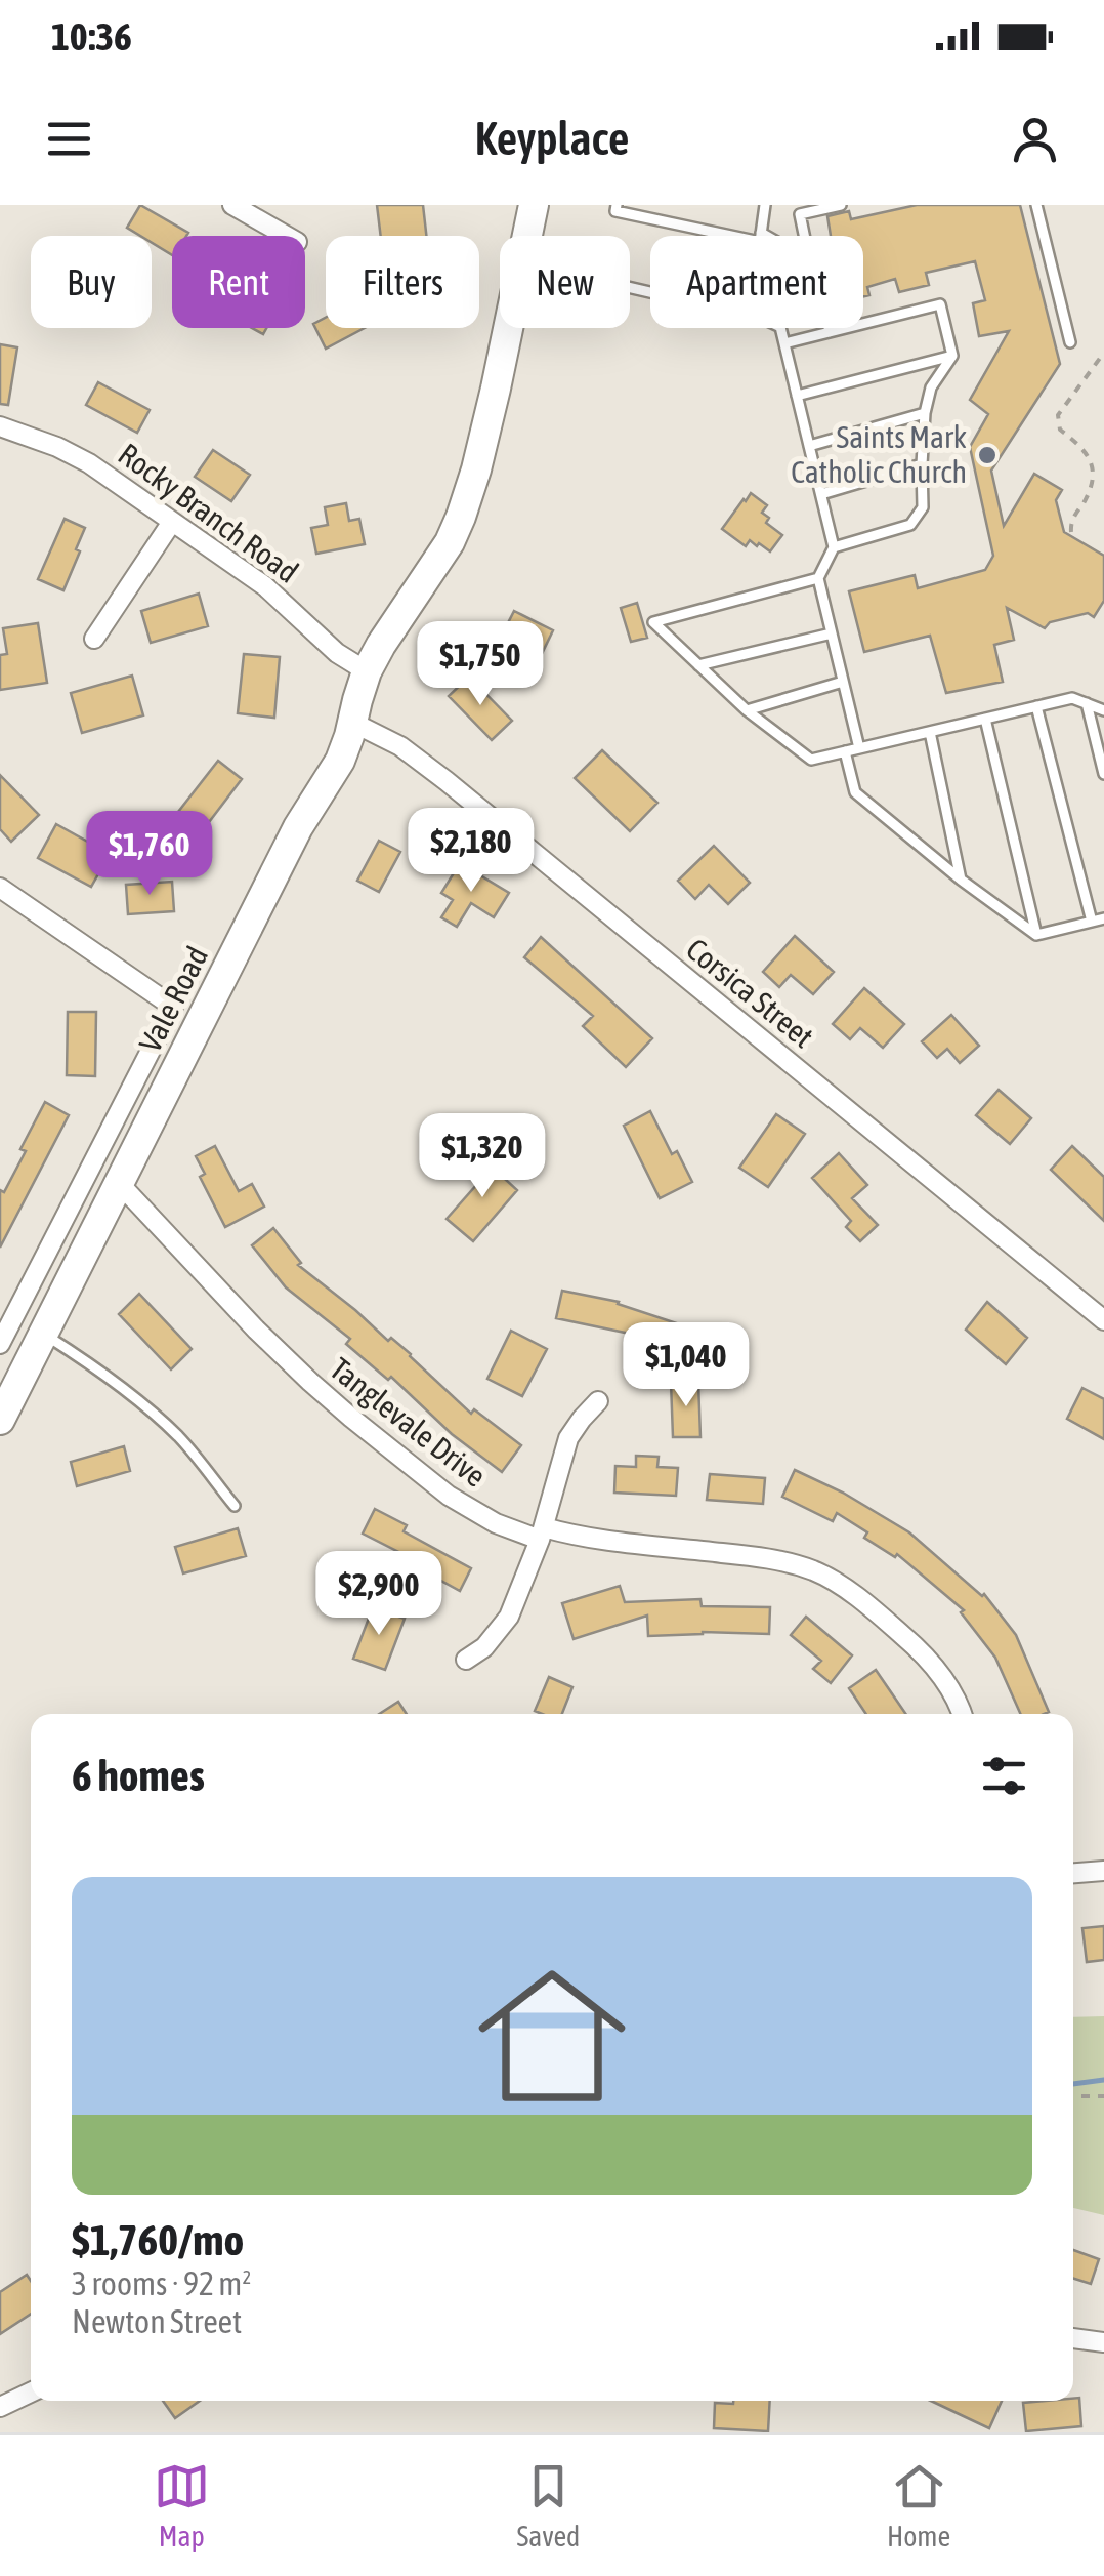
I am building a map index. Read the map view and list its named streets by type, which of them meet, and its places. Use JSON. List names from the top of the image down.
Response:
{
  "streets": {
    "main road": ["Vale Road"],
    "street": ["Rocky Branch Road", "Corsica Street", "Tanglevale Drive"]
  },
  "crossings": [
    ["Rocky Branch Road", "Vale Road"],
    ["Corsica Street", "Vale Road"],
    ["Vale Road", "Tanglevale Drive"]
  ],
  "places": ["Saints Mark Catholic Church"],
  "page": {
    "status": "10:36",
    "header": "Keyplace",
    "chip": [
      "Buy",
      "Rent",
      "Filters",
      "New",
      "Apartment"
    ],
    "price": [
      "$1,750",
      "$2,180",
      "$1,760",
      "$1,320",
      "$1,040",
      "$2,900"
    ],
    "heading": "6 homes",
    "list": [
      {
        "name": "$1,760/mo",
        "note": "3 rooms · 92 m² · Newton Street"
      }
    ],
    "tabs": ["Map", "Saved", "Home"]
  }
}
